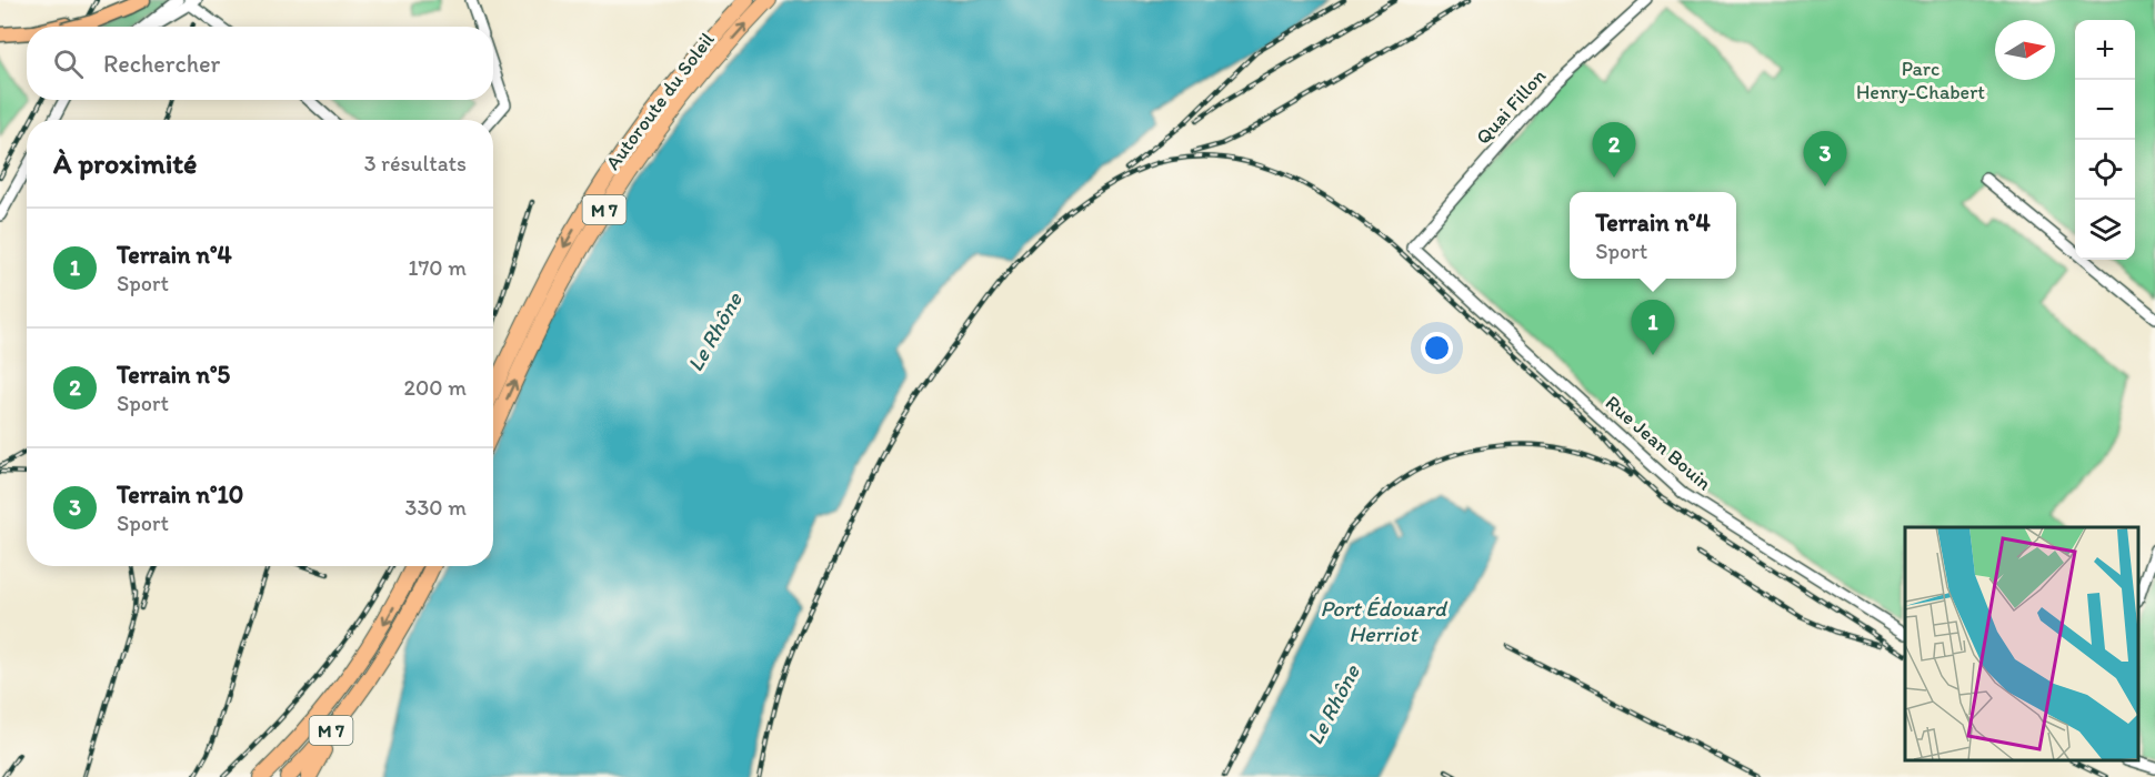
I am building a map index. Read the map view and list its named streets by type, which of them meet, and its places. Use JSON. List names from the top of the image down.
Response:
{
  "streets": {
    "highway": ["Autoroute du Soleil", "M 7"],
    "street": ["Quai Fillon", "Rue Jean Bouin"]
  },
  "crossings": [
    ["Quai Fillon", "Rue Jean Bouin"]
  ],
  "water": ["Le Rhône", "Port Édouard Herriot"],
  "parks": ["Parc Henry-Chabert"],
  "north": "right",
  "page": {
    "map_buttons": ["+", "−"],
    "search": "Rechercher",
    "heading": ["À proximité", "3 résultats"],
    "pins": ["2", "3", "1"],
    "popup": ["Terrain n°4", "Sport"],
    "list": [
      {
        "mark": "1",
        "name": "Terrain n°4",
        "note": "Sport",
        "value": "170 m"
      },
      {
        "mark": "2",
        "name": "Terrain n°5",
        "note": "Sport",
        "value": "200 m"
      },
      {
        "mark": "3",
        "name": "Terrain n°10",
        "note": "Sport",
        "value": "330 m"
      }
    ]
  }
}
